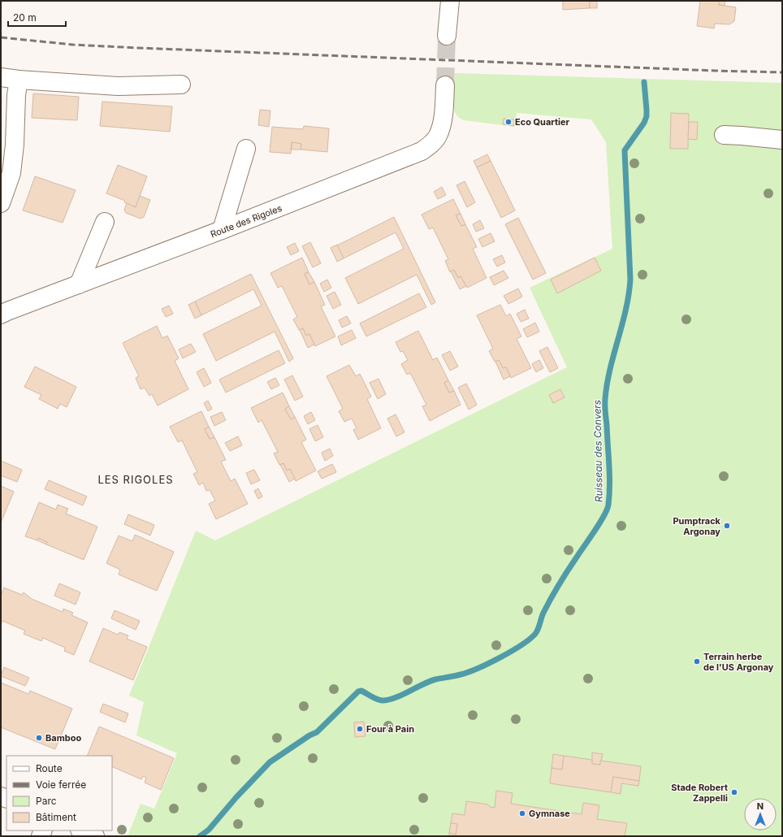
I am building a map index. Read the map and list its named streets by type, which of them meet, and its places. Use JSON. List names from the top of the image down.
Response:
{
  "streets": {
    "street": ["Route des Rigoles"]
  },
  "districts": ["LES RIGOLES"],
  "water": ["Ruisseau des Convers"],
  "places": [
    "Eco Quartier",
    "Pumptrack Argonay",
    "Terrain herbe de l'US Argonay",
    "Four à Pain",
    "Bamboo",
    "Stade Robert Zappelli",
    "Gymnase"
  ],
  "legend": [
    "Route",
    "Voie ferrée",
    "Parc",
    "Bâtiment"
  ],
  "scale_bar": "20 m",
  "north": "top"
}
